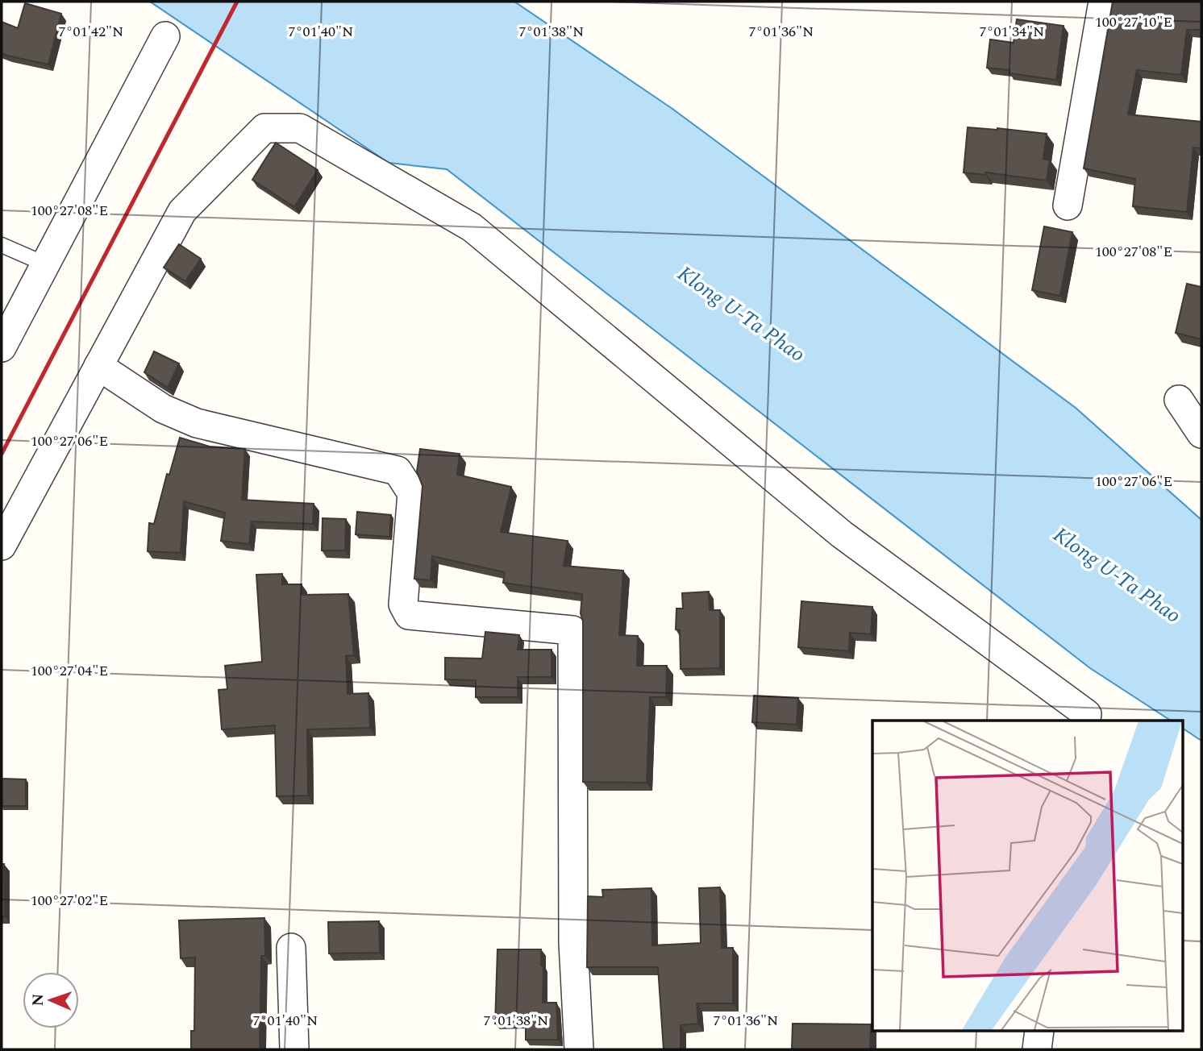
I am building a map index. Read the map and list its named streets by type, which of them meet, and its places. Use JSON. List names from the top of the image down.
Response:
{
  "water": ["Klong U-Ta Phao"],
  "north": "left",
  "coordinates": [
    "100°27'10\"E",
    "7°01'42\"N",
    "7°01'40\"N",
    "7°01'38\"N",
    "7°01'36\"N",
    "7°01'34\"N",
    "100°27'08\"E",
    "100°27'06\"E",
    "100°27'04\"E",
    "100°27'02\"E"
  ]
}
